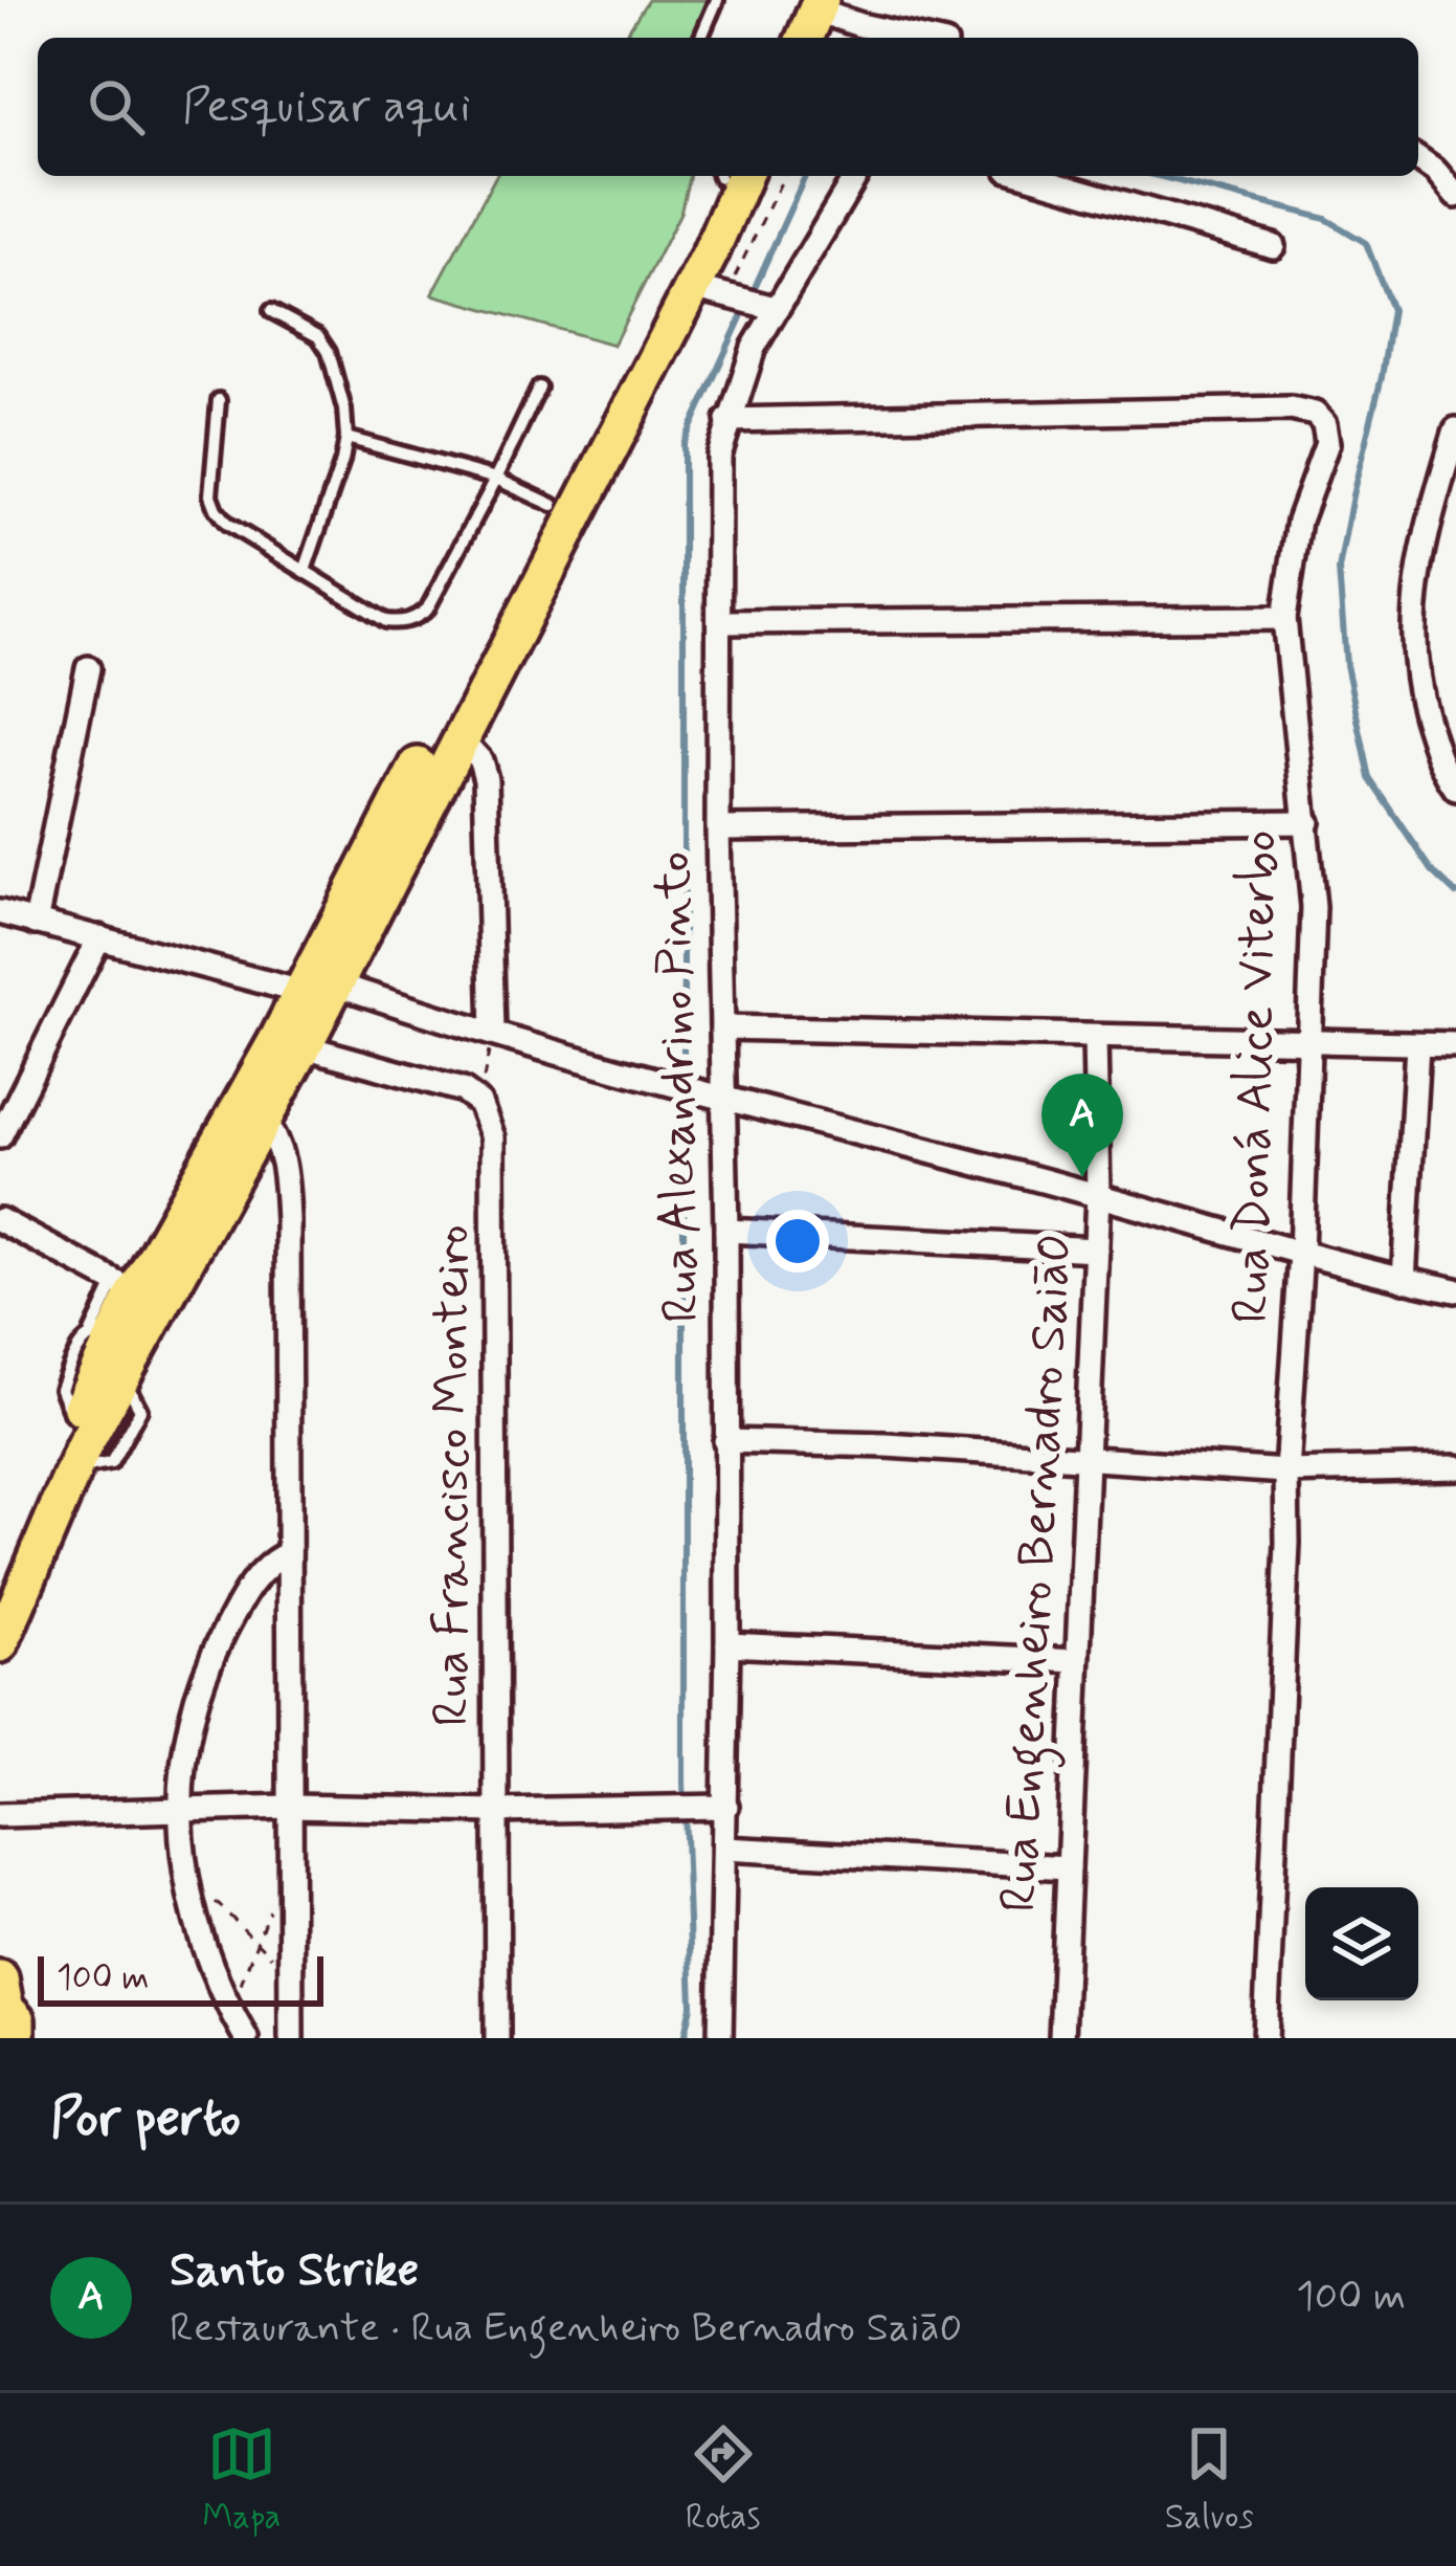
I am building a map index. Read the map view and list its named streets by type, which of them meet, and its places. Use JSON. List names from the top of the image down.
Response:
{
  "streets": {
    "street": [
      "Rua Doná Alice Viterbo",
      "Rua Alexandrino Pinto",
      "Rua Francisco Monteiro",
      "Rua Engenheiro Bernadro Saiā0"
    ]
  },
  "crossings": [
    ["Rua Doná Alice Viterbo", "Rua Alexandrino Pinto"]
  ],
  "scale_bar": "100 m",
  "page": {
    "search": "Pesquisar aqui",
    "pins": "A",
    "scale": "100 m",
    "heading": "Por perto",
    "list": [
      {
        "mark": "A",
        "name": "Santo Strike",
        "note": "Restaurante · Rua Engenheiro Bernadro Saiā0",
        "value": "100 m"
      }
    ],
    "nav": ["Mapa", "Rotas", "Salvos"]
  }
}
